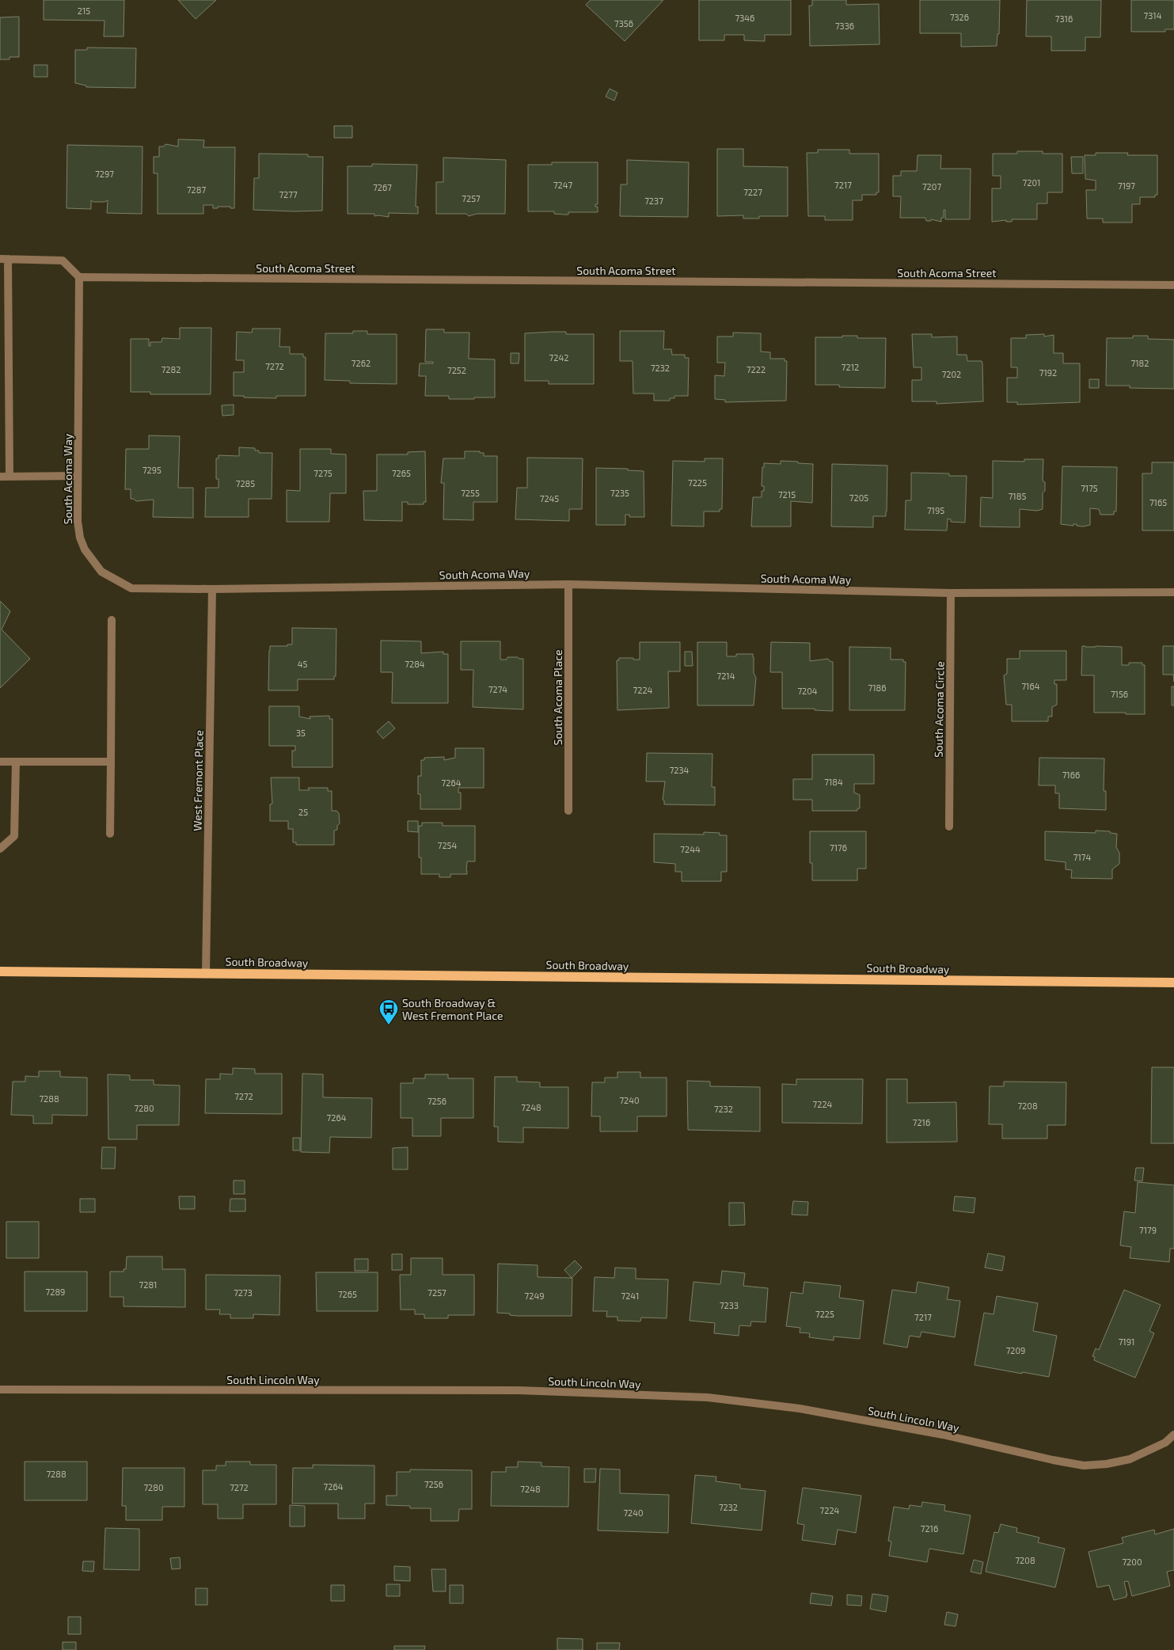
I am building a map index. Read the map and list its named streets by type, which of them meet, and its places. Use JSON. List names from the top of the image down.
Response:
{
  "streets": {
    "main road": ["South Broadway"],
    "street": [
      "South Acoma Street",
      "South Acoma Way",
      "South Acoma Place",
      "South Acoma Circle",
      "West Fremont Place",
      "South Lincoln Way"
    ]
  },
  "crossings": [
    ["South Acoma Street", "South Acoma Way"],
    ["South Acoma Way", "South Acoma Place"],
    ["South Acoma Way", "South Acoma Circle"],
    ["South Acoma Way", "West Fremont Place"],
    ["West Fremont Place", "South Broadway"]
  ],
  "places": {
    "bus stop": ["South Broadway & West Fremont Place"]
  },
  "house_numbers": [
    "215",
    "7314",
    "7326",
    "7346",
    "7316",
    "7356",
    "7336",
    "7297",
    "7201",
    "7247",
    "7217",
    "7197",
    "7207",
    "7267",
    "7287",
    "7227",
    "7277",
    "7257",
    "7237",
    "7242",
    "7262",
    "7182",
    "7272",
    "7212",
    "7232",
    "7282",
    "7222",
    "7252",
    "7192",
    "7202",
    "7295",
    "7275",
    "7265",
    "7225",
    "7285",
    "7175",
    "7255",
    "7235",
    "7215",
    "7185",
    "7205",
    "7245",
    "7165",
    "7195",
    "45",
    "7284",
    "7214",
    "7164",
    "7186",
    "7274",
    "7224",
    "7204",
    "7156",
    "35",
    "7234",
    "7166",
    "7184",
    "7264",
    "25",
    "7254",
    "7176",
    "7244",
    "7174",
    "7272",
    "7288",
    "7240",
    "7256",
    "7224",
    "7208",
    "7248",
    "7280",
    "7232",
    "7264",
    "7216",
    "7179",
    "7281",
    "7289",
    "7273",
    "7257",
    "7265",
    "7249",
    "7241",
    "7233",
    "7225",
    "7217",
    "7191",
    "7209",
    "7288",
    "7256",
    "7264",
    "7280",
    "7272",
    "7248",
    "7232",
    "7224",
    "7240",
    "7216",
    "7208",
    "7200"
  ]
}
